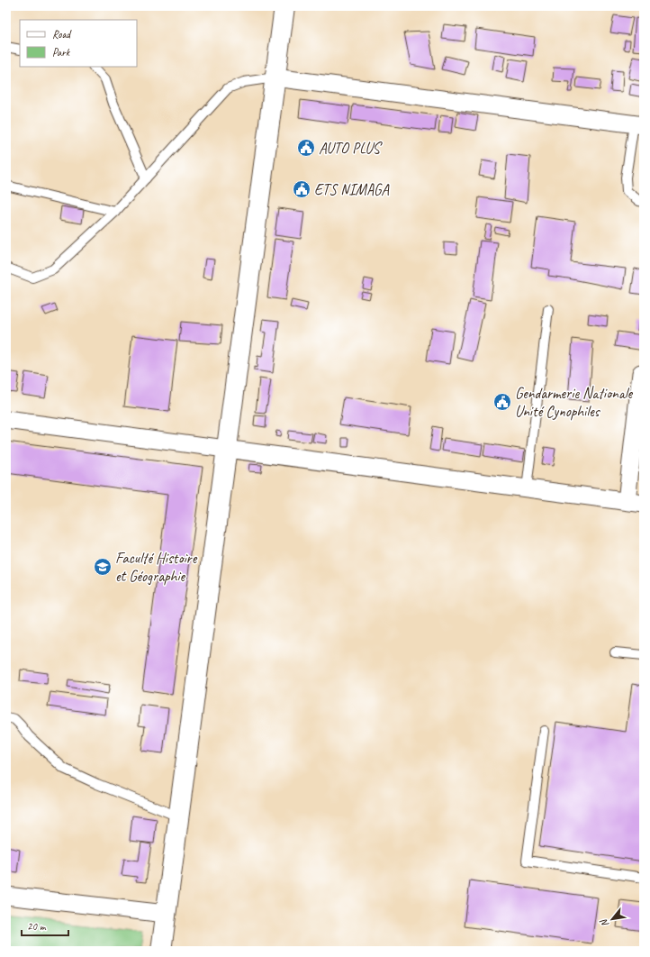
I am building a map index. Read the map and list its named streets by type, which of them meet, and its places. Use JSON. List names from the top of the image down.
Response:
{
  "places": {
    "public building": ["AUTO PLUS", "ETS NIMAGA", "Gendarmerie Nationale Unité Cynophiles"],
    "school or university": ["Faculté Histoire et Géographie"]
  },
  "legend": ["Road", "Park"],
  "scale_bar": "20 m",
  "north": "bottom left"
}
